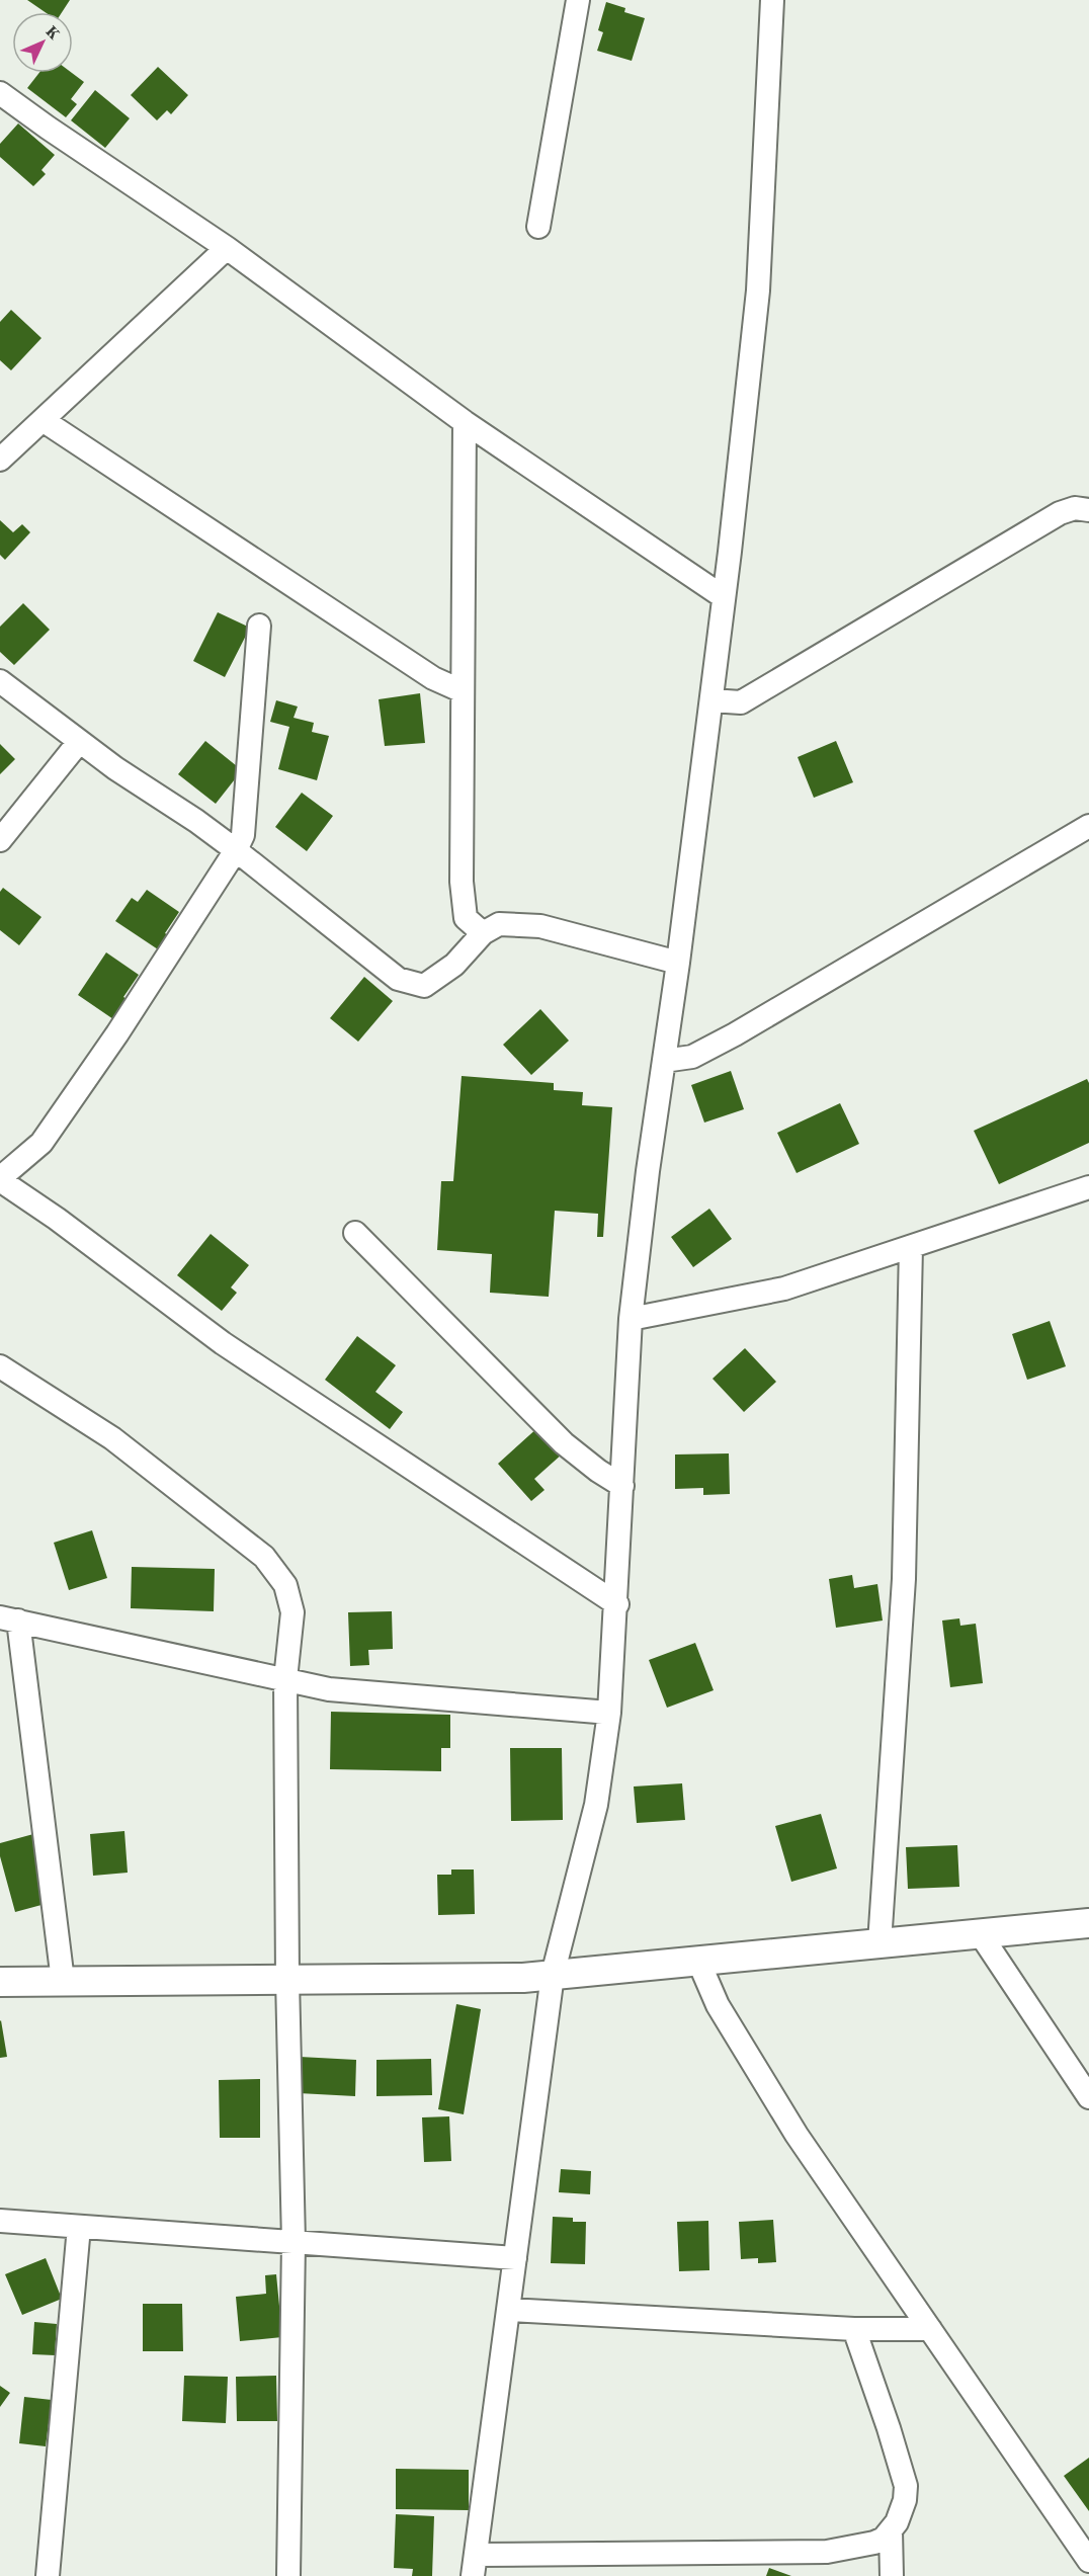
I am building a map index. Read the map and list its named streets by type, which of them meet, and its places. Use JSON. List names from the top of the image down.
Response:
{
  "north": "top right"
}
